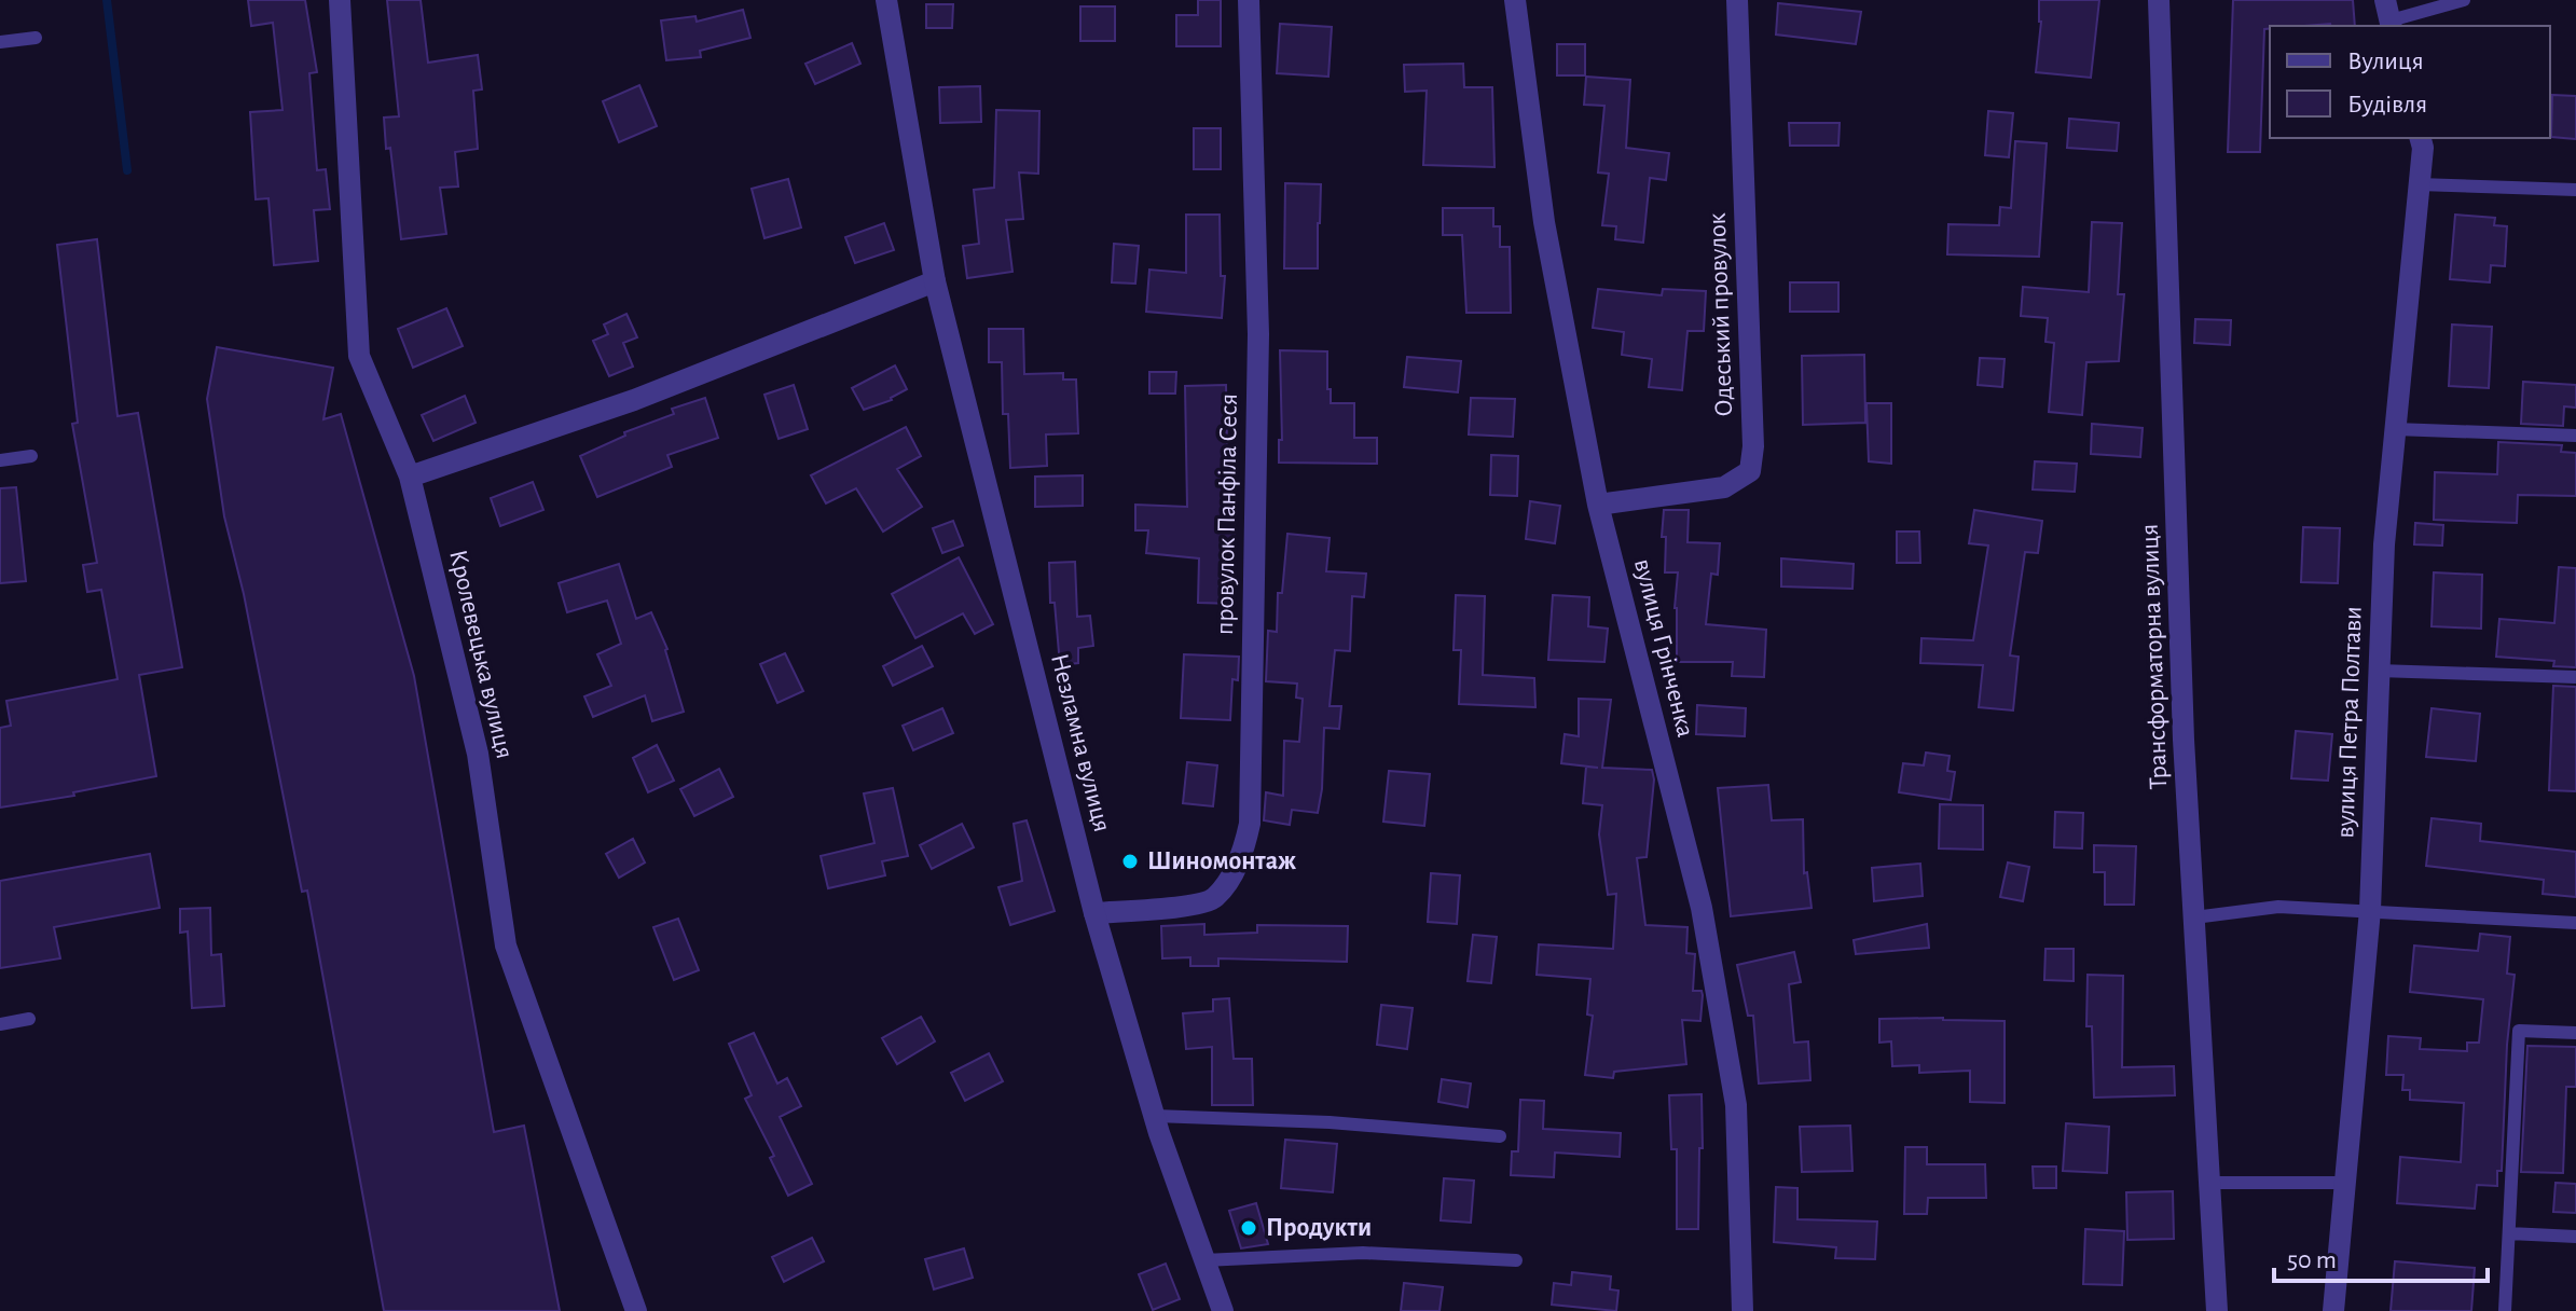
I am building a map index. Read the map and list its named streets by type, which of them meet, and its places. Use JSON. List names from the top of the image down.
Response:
{
  "streets": {
    "street": [
      "Одеський провулок",
      "провулок Панфіла Сеся",
      "вулиця Грінченка",
      "Кролевецька вулиця",
      "Трансформаторна вулиця",
      "вулиця Петра Полтави",
      "Незламна вулиця"
    ]
  },
  "crossings": [
    ["Одеський провулок", "вулиця Грінченка"],
    ["провулок Панфіла Сеся", "Незламна вулиця"]
  ],
  "places": ["Шиномонтаж", "Продукти"],
  "legend": ["Вулиця", "Будівля"],
  "scale_bar": "50 m"
}
